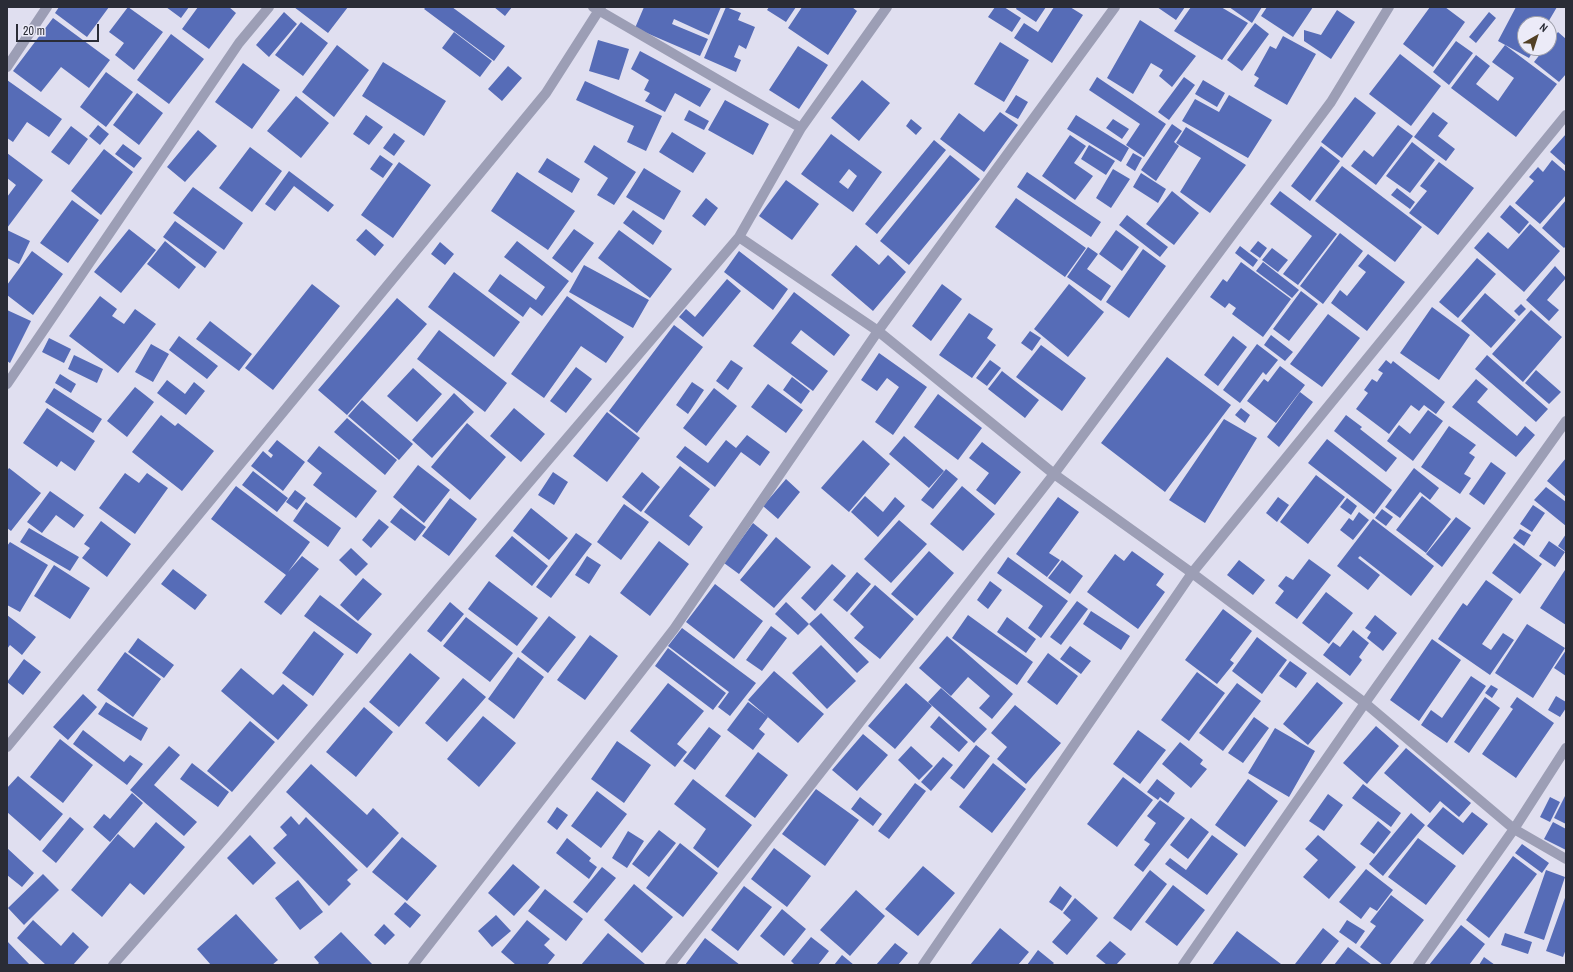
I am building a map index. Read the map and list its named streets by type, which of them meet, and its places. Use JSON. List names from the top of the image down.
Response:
{
  "scale_bar": "20 m",
  "north": "top right"
}
